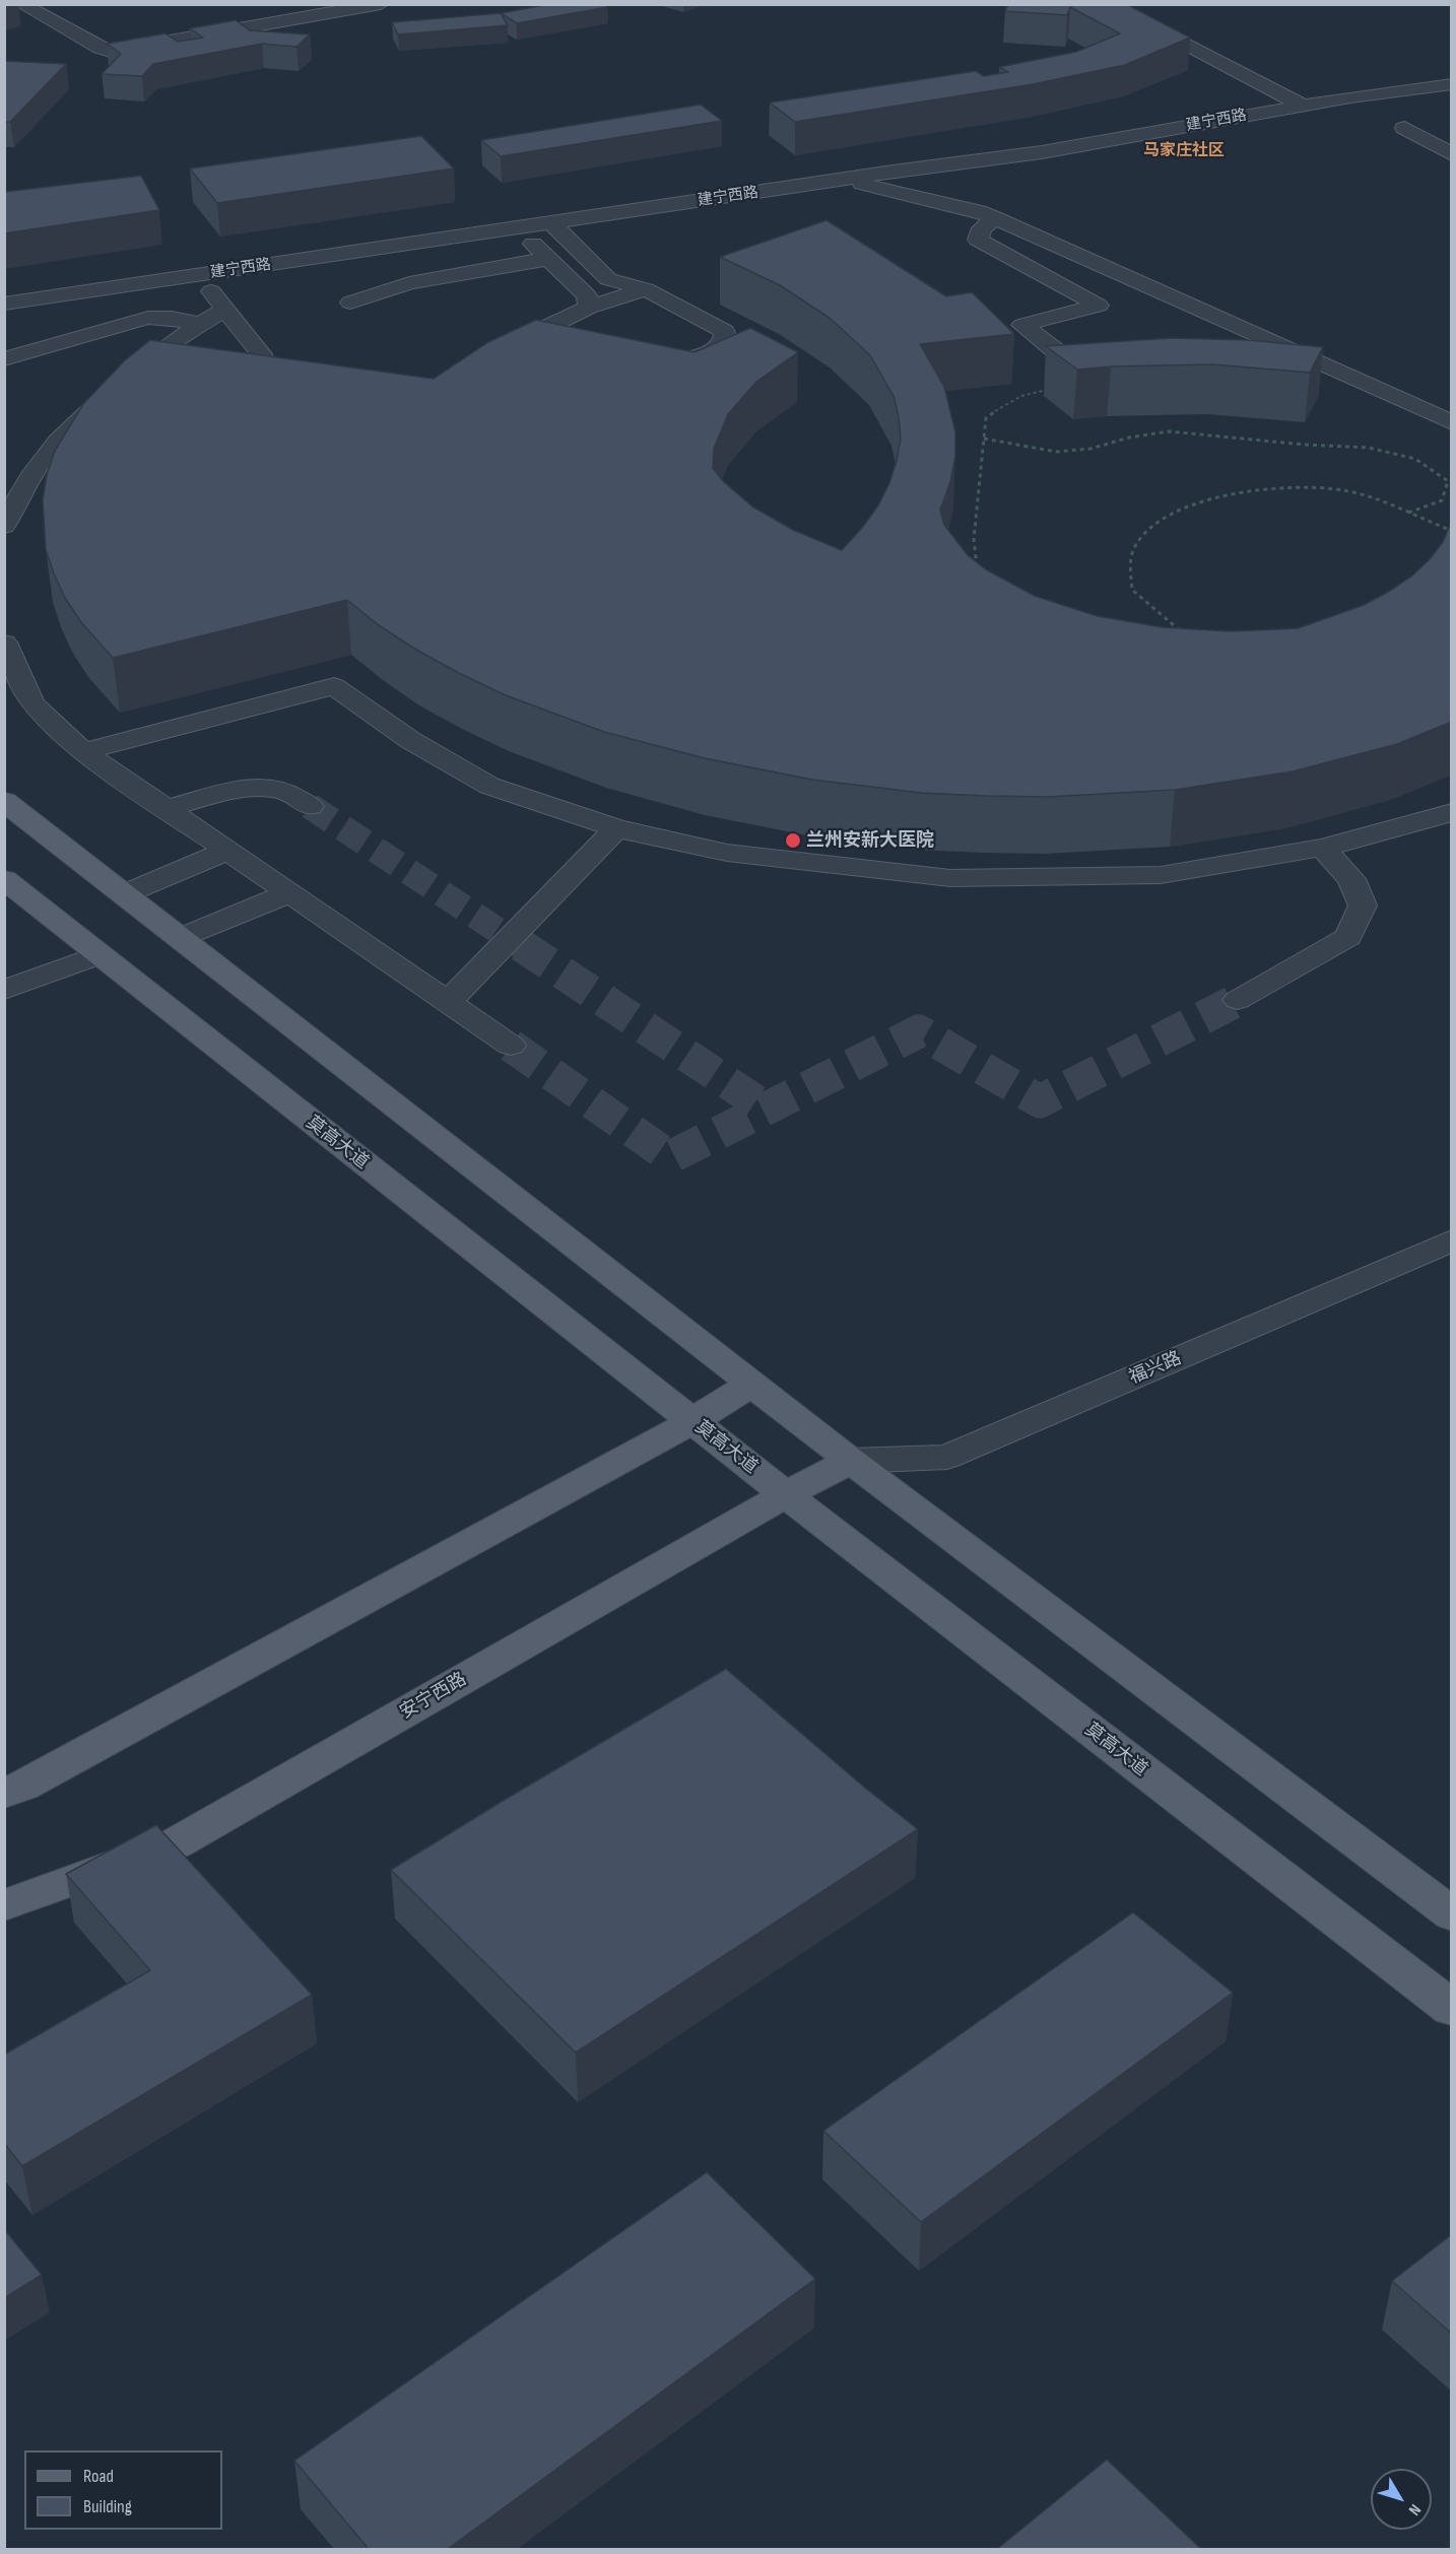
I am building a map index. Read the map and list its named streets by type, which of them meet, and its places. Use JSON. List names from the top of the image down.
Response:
{
  "streets": {
    "main road": ["莫高大道", "安宁西路"],
    "street": ["建宁西路", "福兴路"]
  },
  "crossings": [
    ["莫高大道", "安宁西路"],
    ["福兴路", "安宁西路"]
  ],
  "districts": ["马家庄社区"],
  "places": ["兰州安新大医院"],
  "legend": ["Road", "Building"],
  "north": "bottom right"
}
